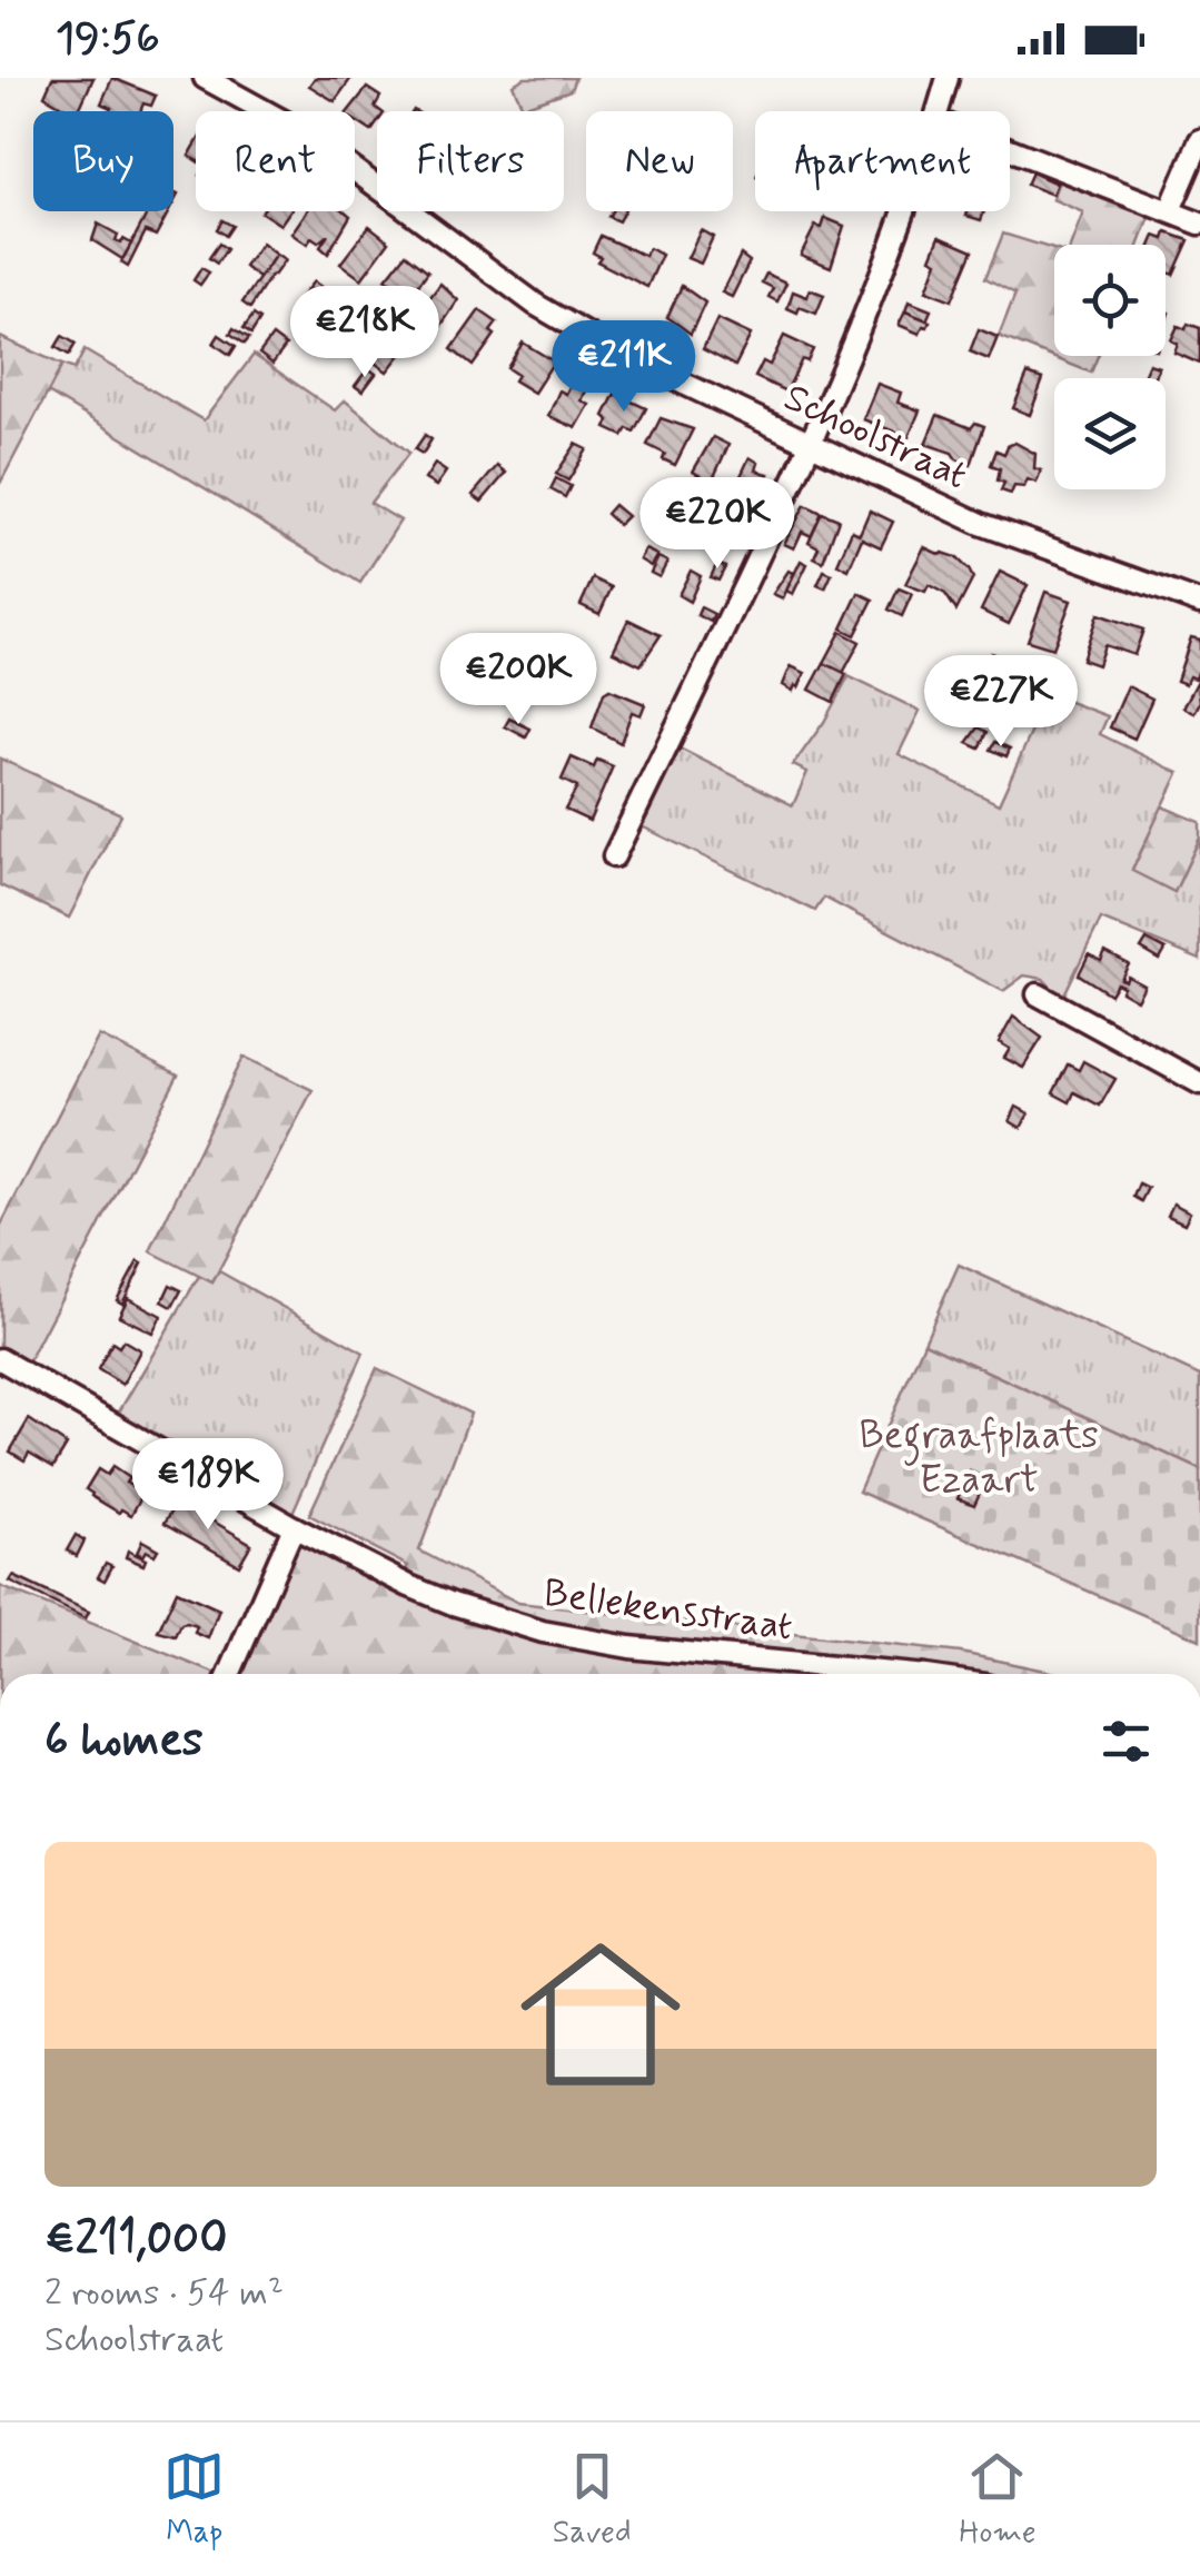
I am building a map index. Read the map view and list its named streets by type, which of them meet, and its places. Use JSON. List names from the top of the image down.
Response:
{
  "streets": {
    "street": ["Schoolstraat", "Bellekensstraat"]
  },
  "parks": ["Begraafplaats Ezaart"],
  "page": {
    "status": "19:56",
    "chip": [
      "Buy",
      "Rent",
      "Filters",
      "New",
      "Apartment"
    ],
    "price": [
      "€218K",
      "€211K",
      "€220K",
      "€200K",
      "€227K",
      "€189K"
    ],
    "heading": "6 homes",
    "list": [
      {
        "name": "€211,000",
        "note": "2 rooms · 54 m² · Schoolstraat"
      }
    ],
    "tabs": ["Map", "Saved", "Home"]
  }
}
